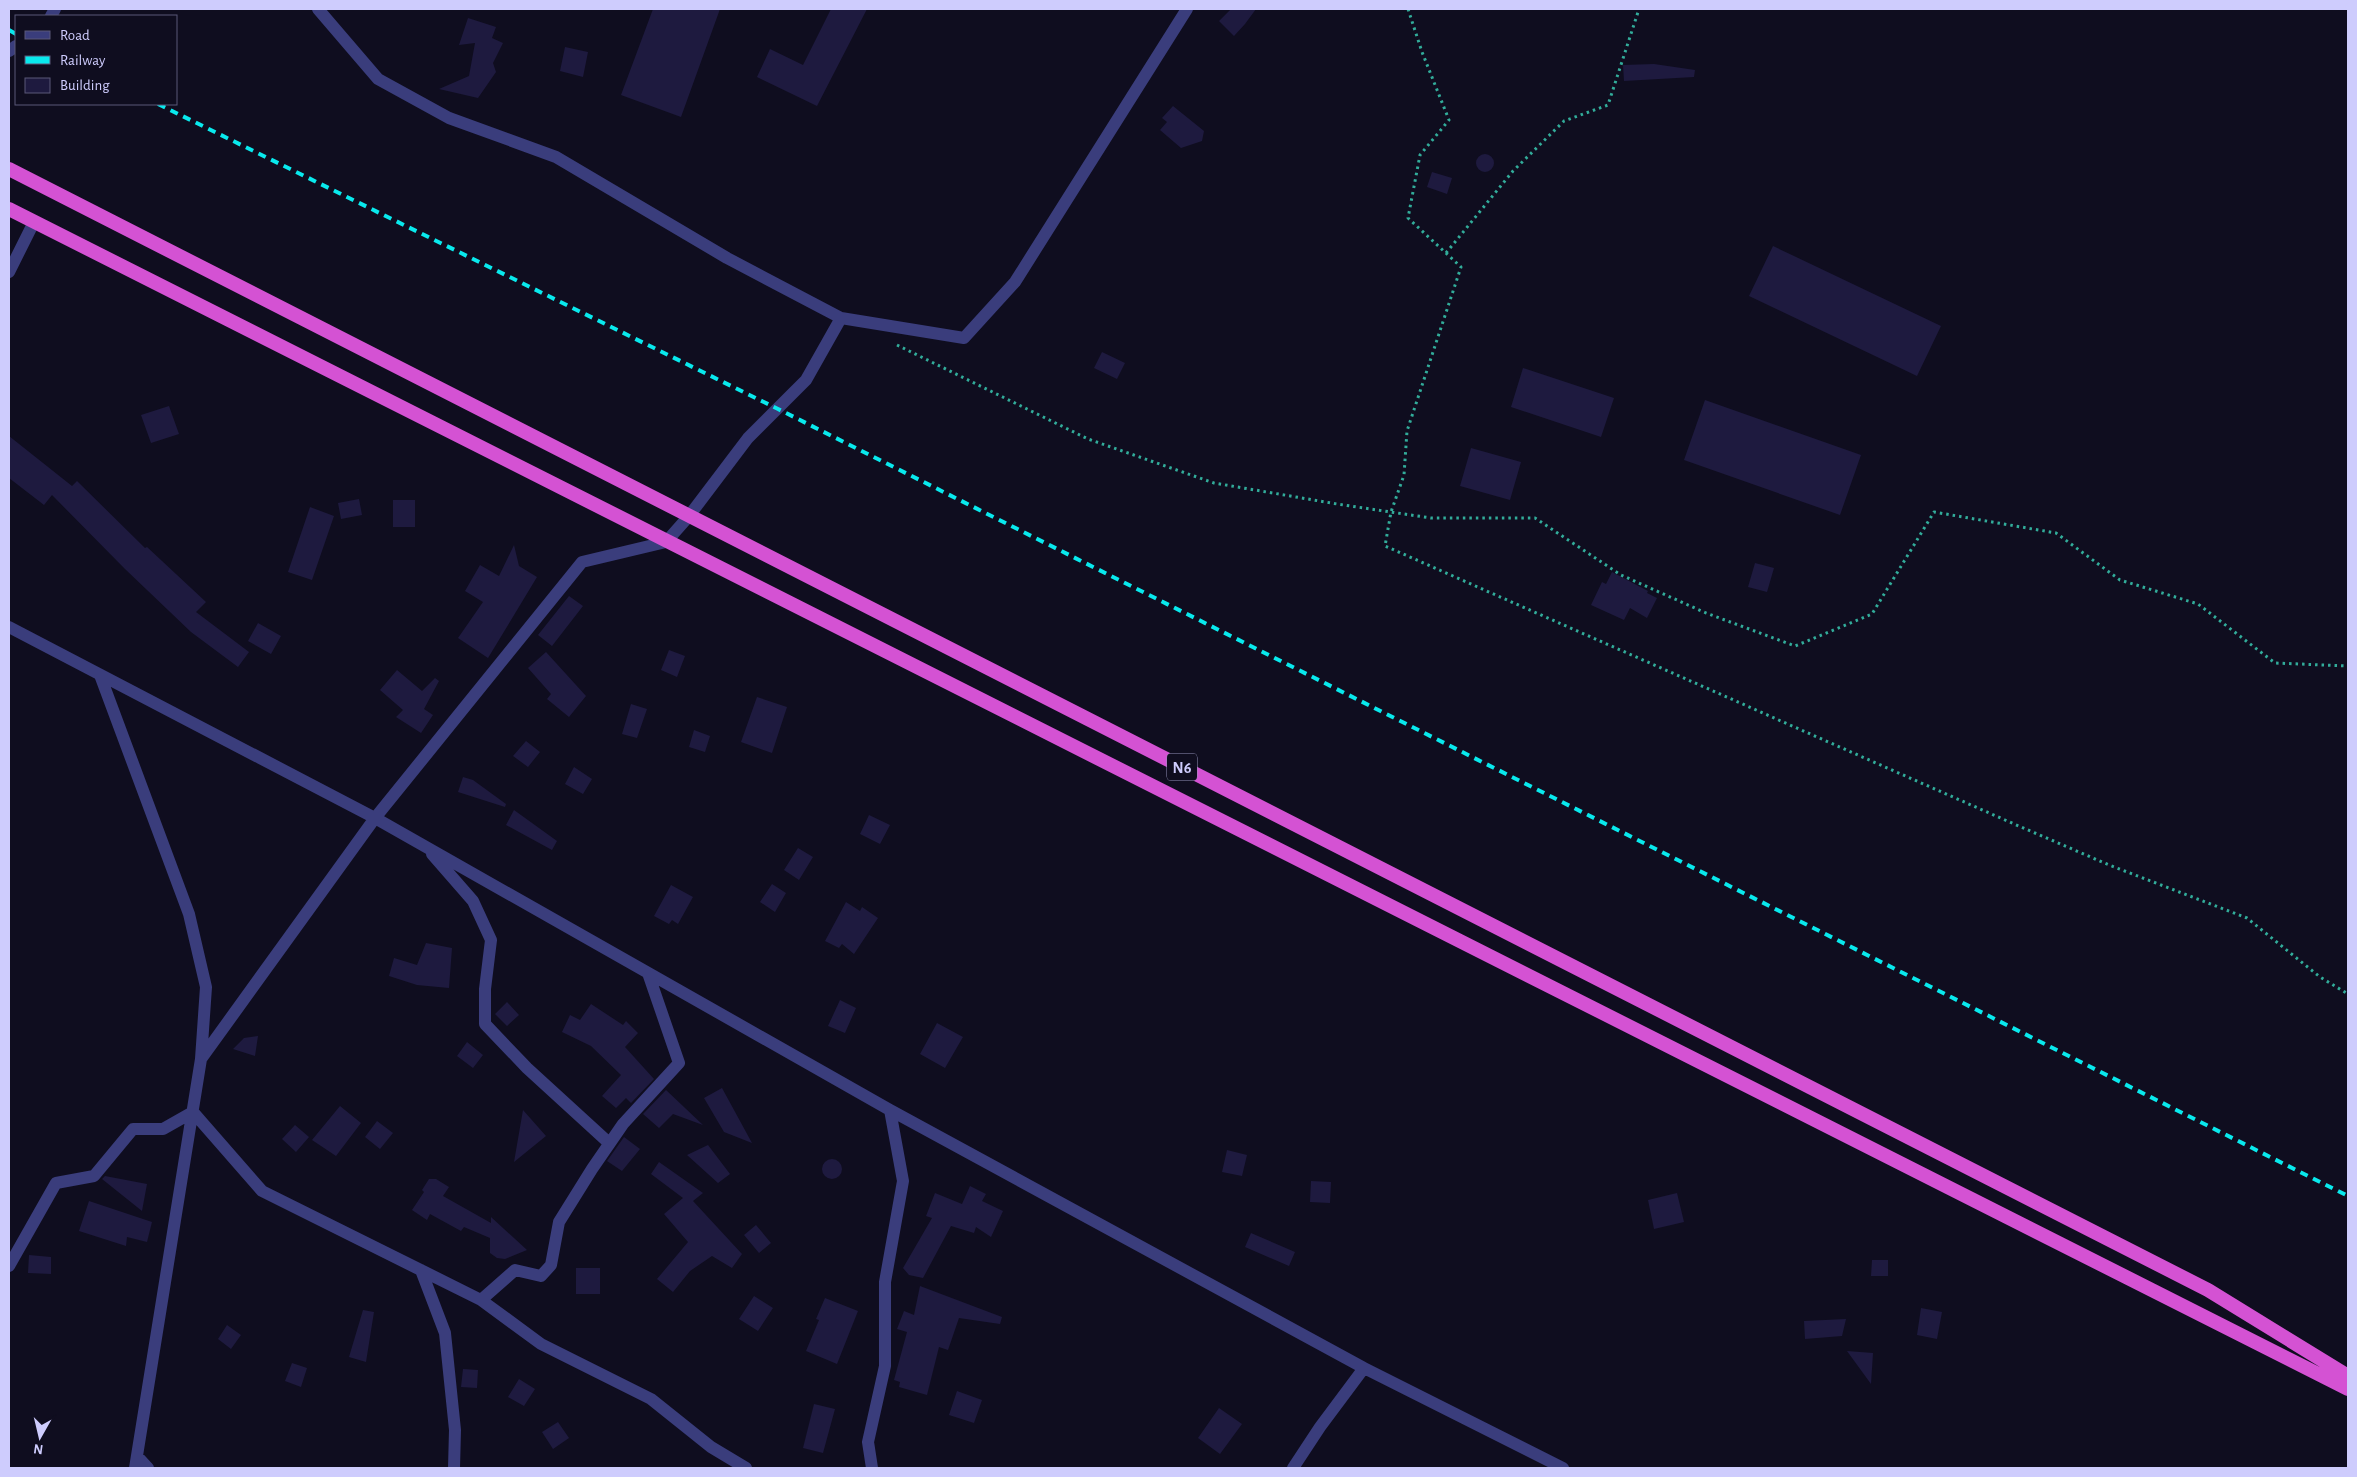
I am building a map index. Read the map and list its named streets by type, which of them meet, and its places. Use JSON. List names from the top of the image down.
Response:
{
  "streets": {
    "highway": ["N6"]
  },
  "legend": ["Road", "Railway", "Building"],
  "north": "bottom"
}
